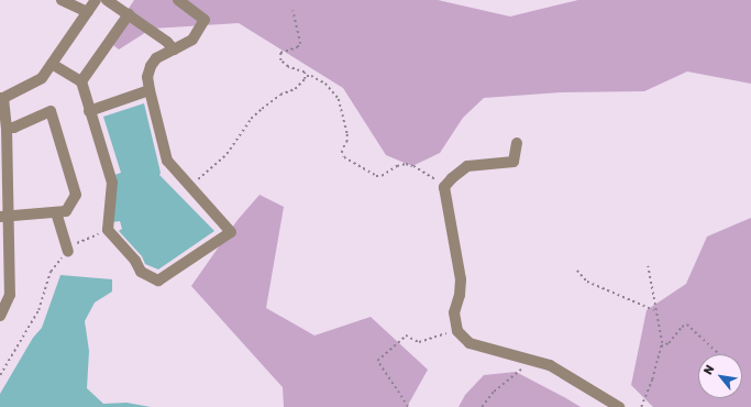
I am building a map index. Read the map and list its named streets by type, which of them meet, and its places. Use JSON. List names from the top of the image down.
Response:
{
  "north": "top left"
}
